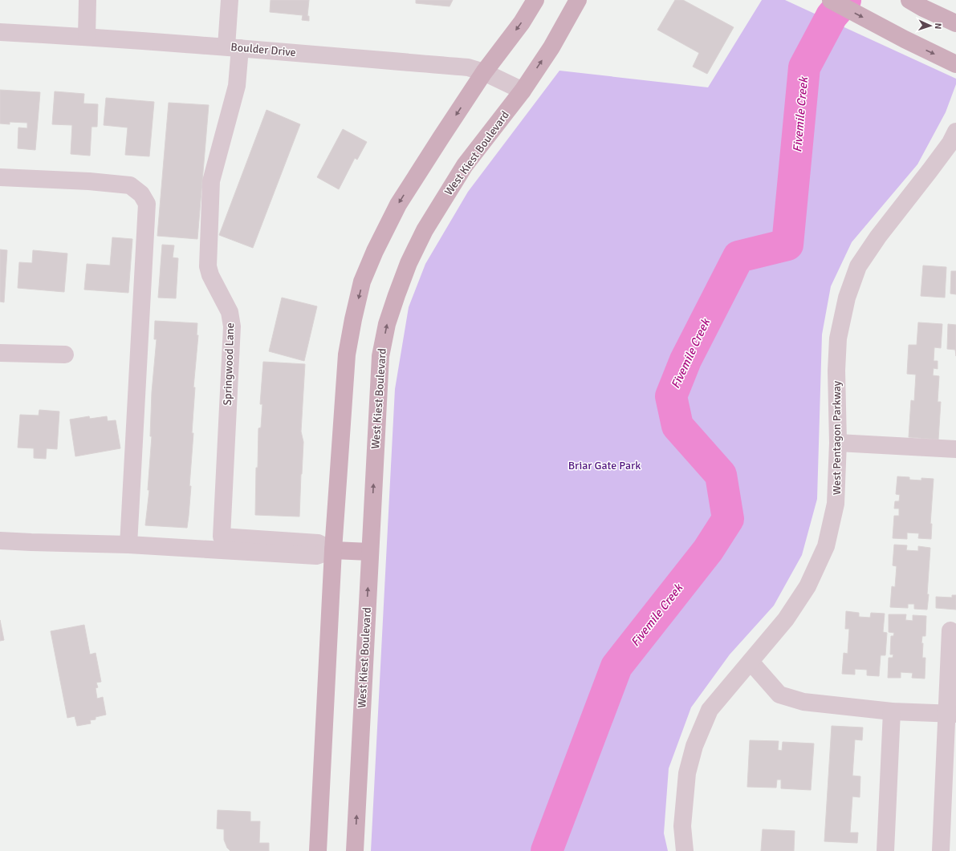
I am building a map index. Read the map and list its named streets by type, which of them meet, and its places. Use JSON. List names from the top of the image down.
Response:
{
  "streets": {
    "main road": ["West Kiest Boulevard"],
    "street": ["Boulder Drive", "Springwood Lane", "West Pentagon Parkway"]
  },
  "crossings": [
    ["Boulder Drive", "West Kiest Boulevard"],
    ["Boulder Drive", "Springwood Lane"]
  ],
  "water": ["Fivemile Creek"],
  "parks": ["Briar Gate Park"],
  "north": "right"
}
